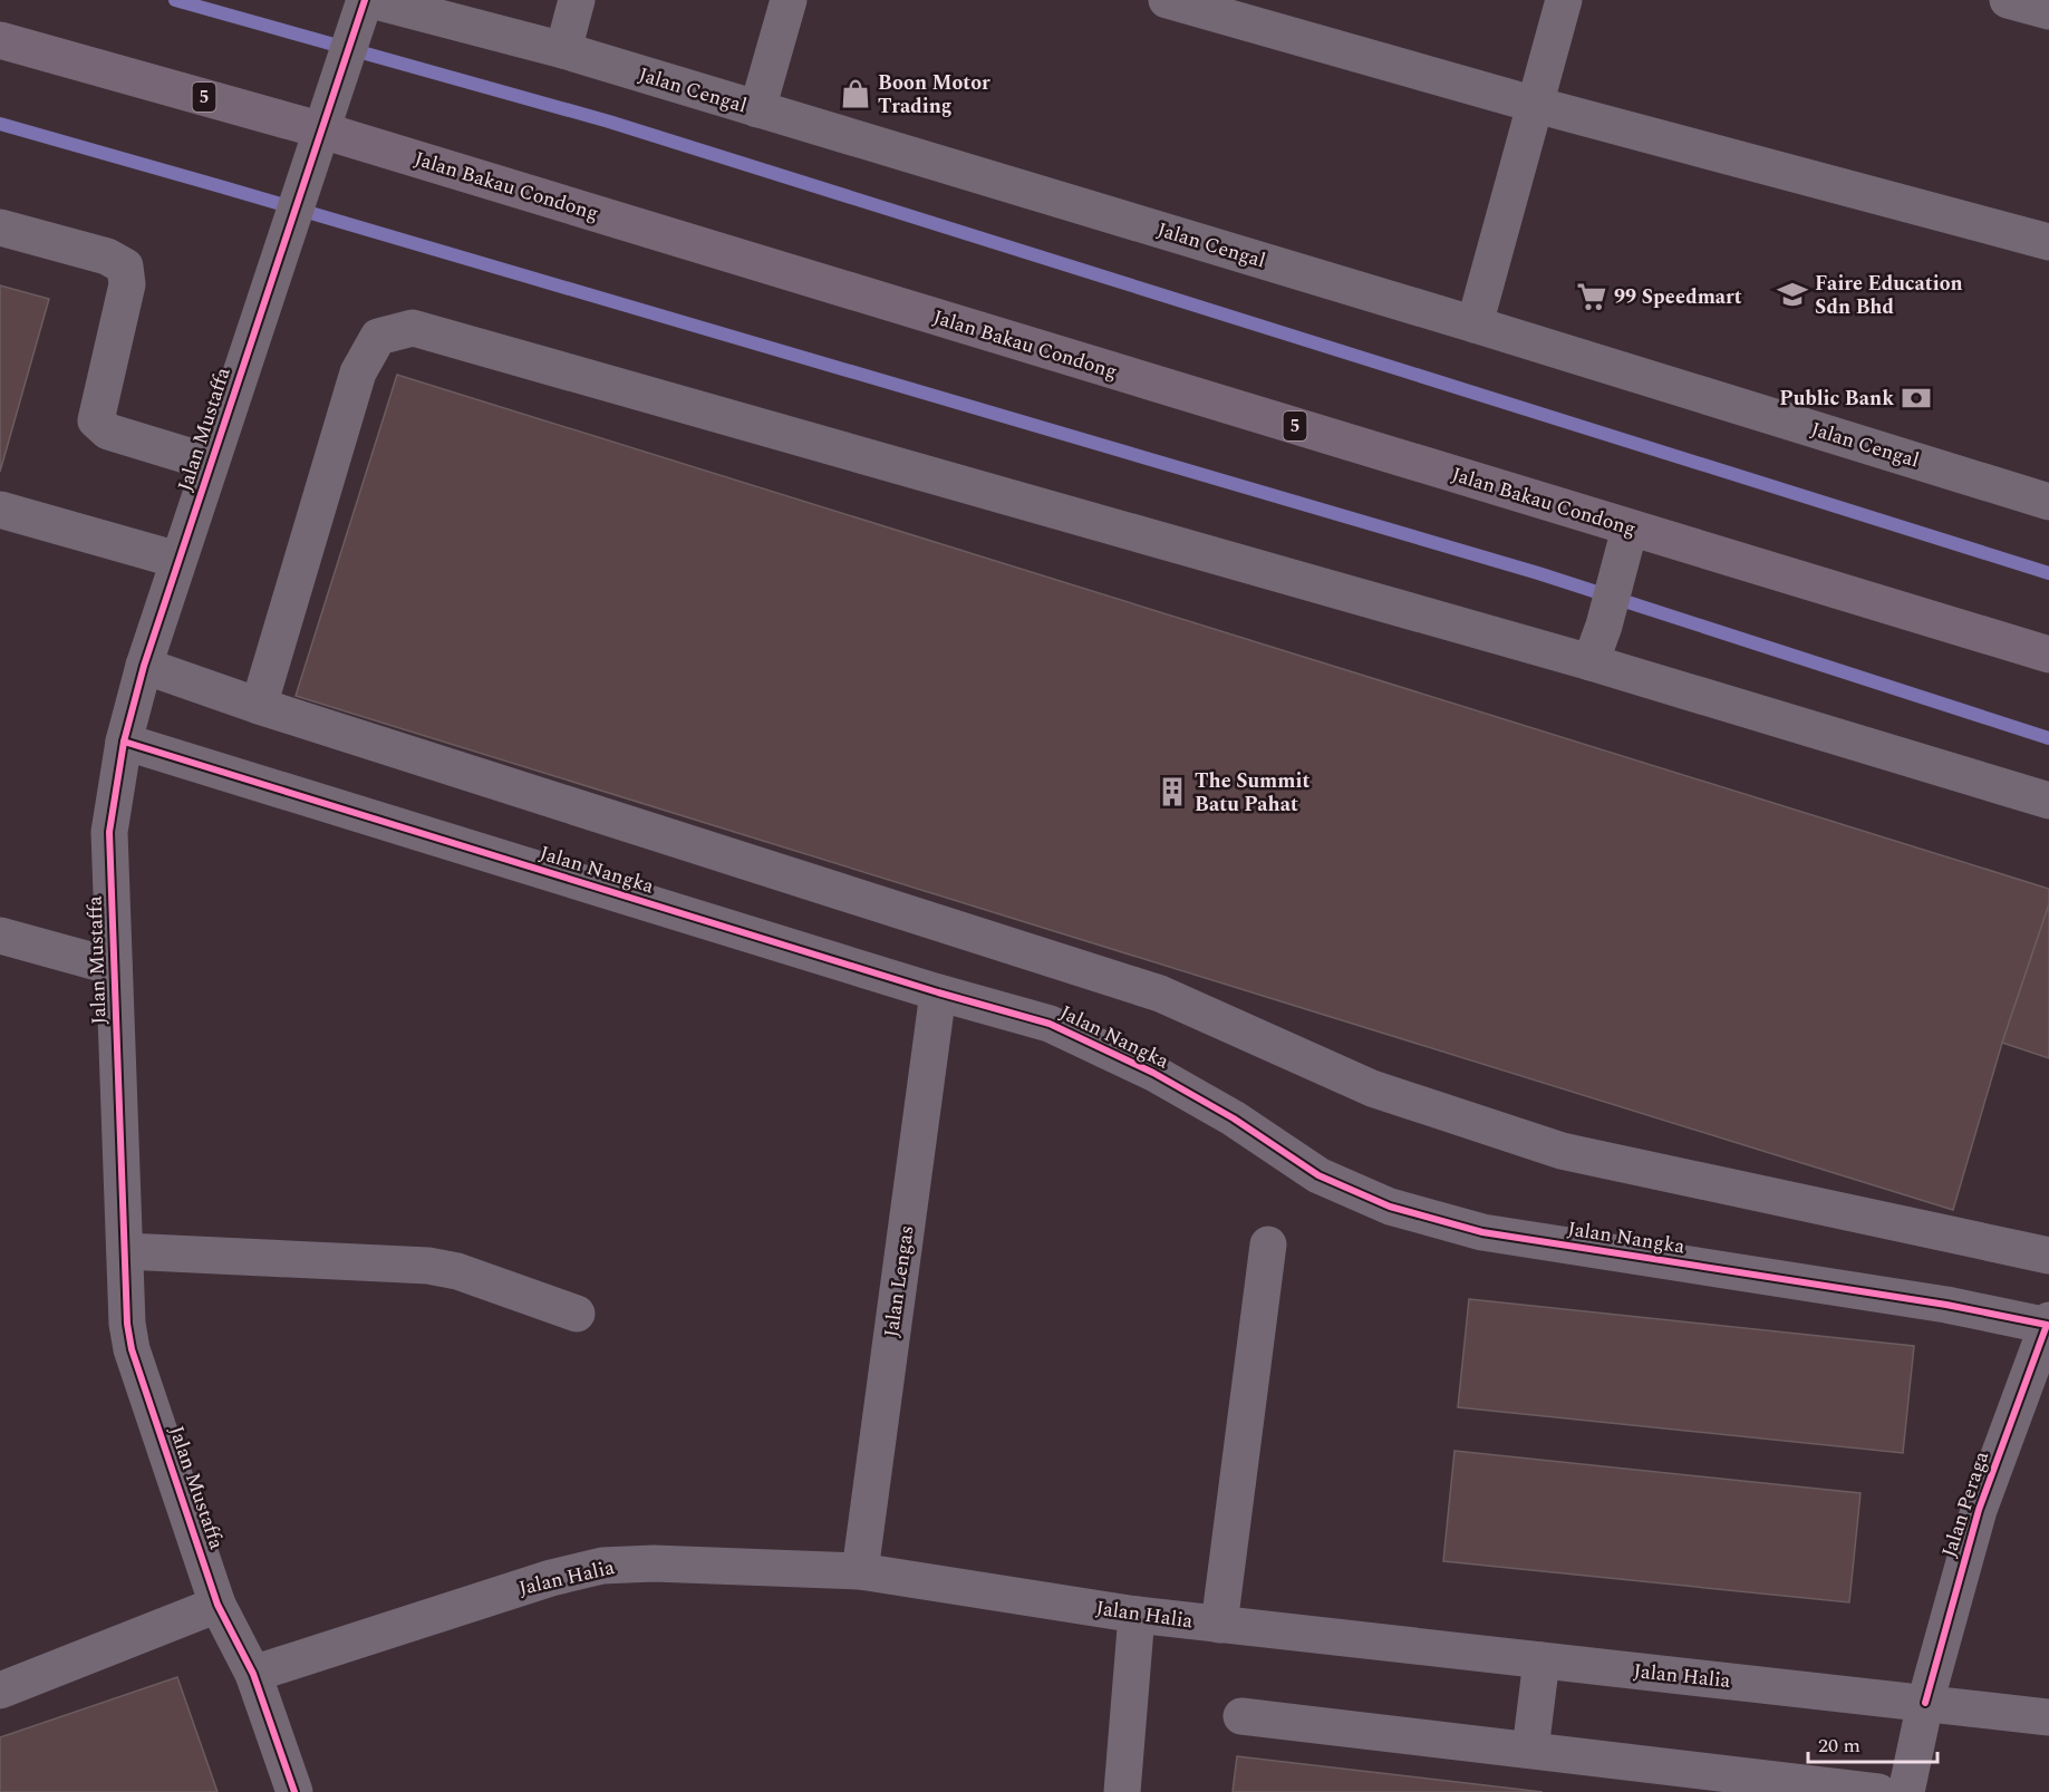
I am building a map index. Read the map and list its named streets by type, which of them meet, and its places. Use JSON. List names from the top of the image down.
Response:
{
  "streets": {
    "main road": ["5", "Jalan Bakau Condong"],
    "street": [
      "Jalan Cengal",
      "Jalan Mustaffa",
      "Jalan Nangka",
      "Jalan Lengas",
      "Jalan Peraga",
      "Jalan Halia"
    ]
  },
  "crossings": [
    ["Jalan Cengal", "Jalan Mustaffa"],
    ["Jalan Bakau Condong", "Jalan Mustaffa"],
    ["Jalan Mustaffa", "Jalan Nangka"],
    ["Jalan Mustaffa", "Jalan Halia"],
    ["Jalan Nangka", "Jalan Lengas"],
    ["Jalan Nangka", "Jalan Peraga"],
    ["Jalan Lengas", "Jalan Halia"],
    ["Jalan Peraga", "Jalan Halia"]
  ],
  "places": {
    "shop": ["Boon Motor Trading"],
    "school or university": ["Faire Education Sdn Bhd"],
    "supermarket": ["99 Speedmart"],
    "bank": ["Public Bank"],
    "building": ["The Summit Batu Pahat"]
  },
  "scale_bar": "20 m"
}
